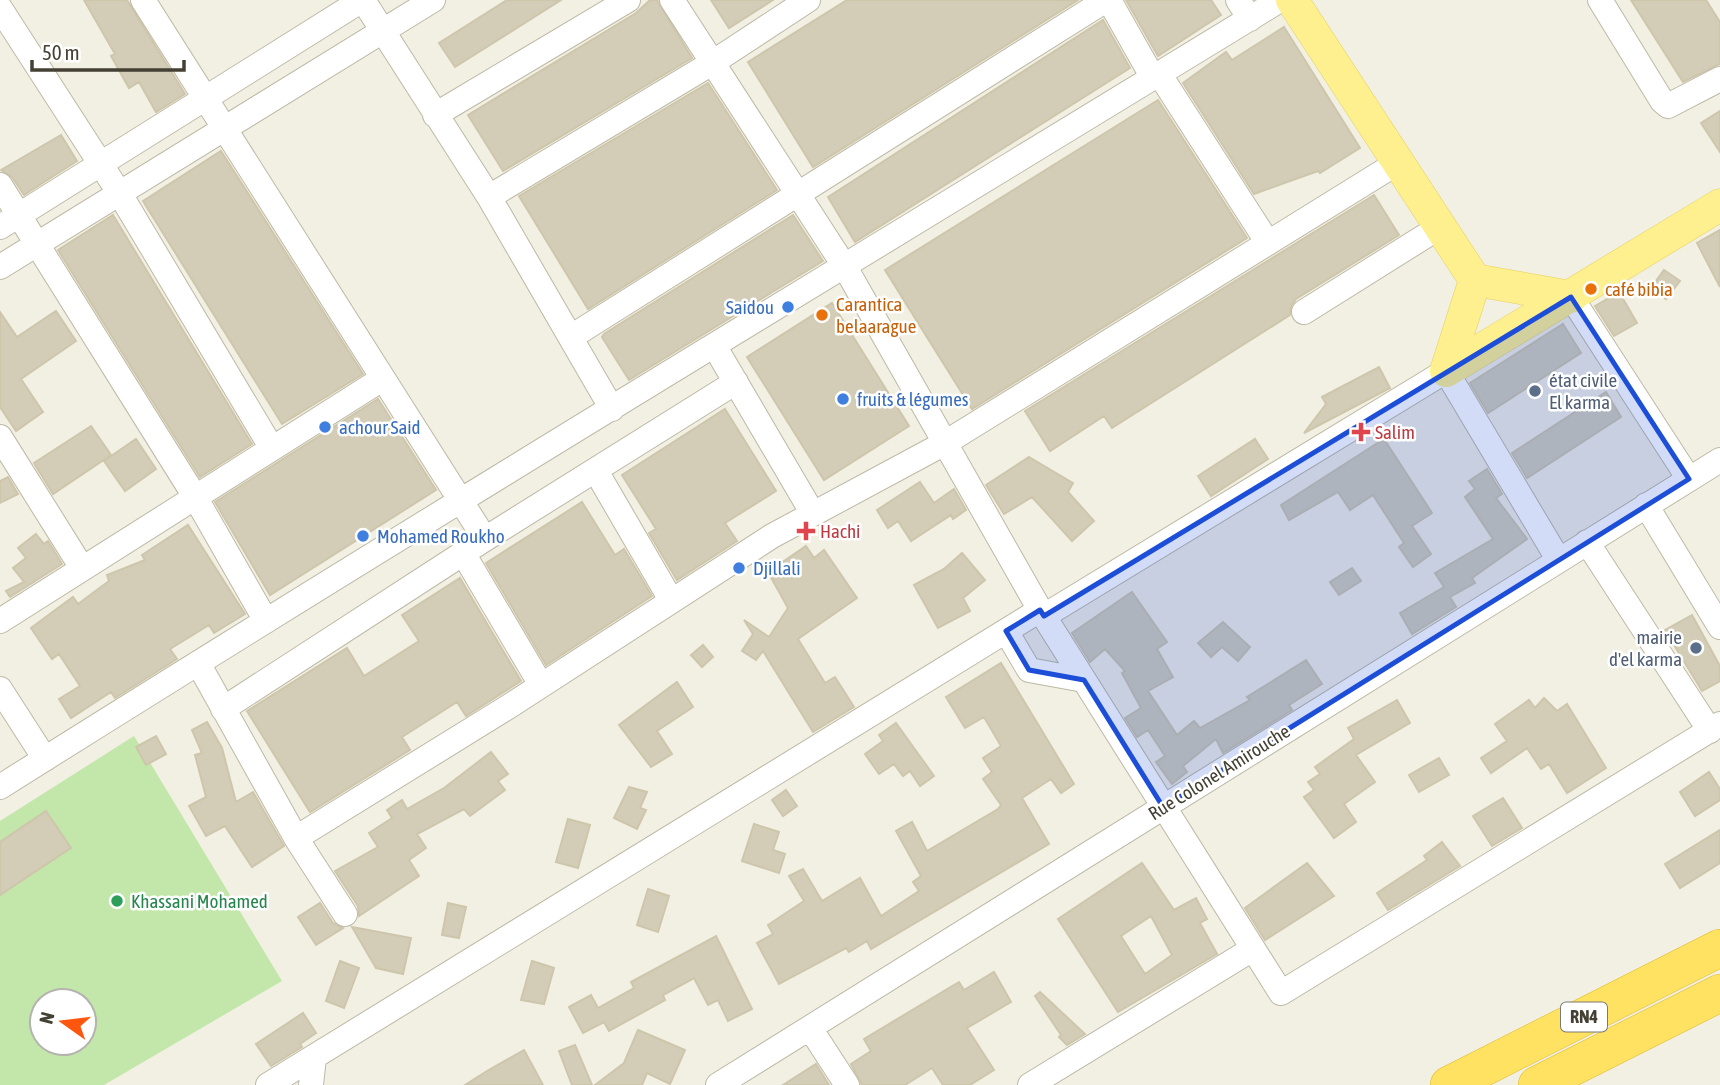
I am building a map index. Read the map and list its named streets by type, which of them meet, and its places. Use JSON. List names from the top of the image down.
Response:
{
  "streets": {
    "highway": ["RN4"],
    "street": ["Rue Colonel Amirouche"]
  },
  "places": {
    "other": [
      "café bibia",
      "Saidou",
      "Carantica belaarague",
      "état civile El karma",
      "fruits & légumes",
      "achour Said",
      "Mohamed Roukho",
      "Djillali",
      "mairie d'el karma",
      "Khassani Mohamed"
    ],
    "health": ["Salim", "Hachi"]
  },
  "scale_bar": "50 m",
  "north": "left"
}
